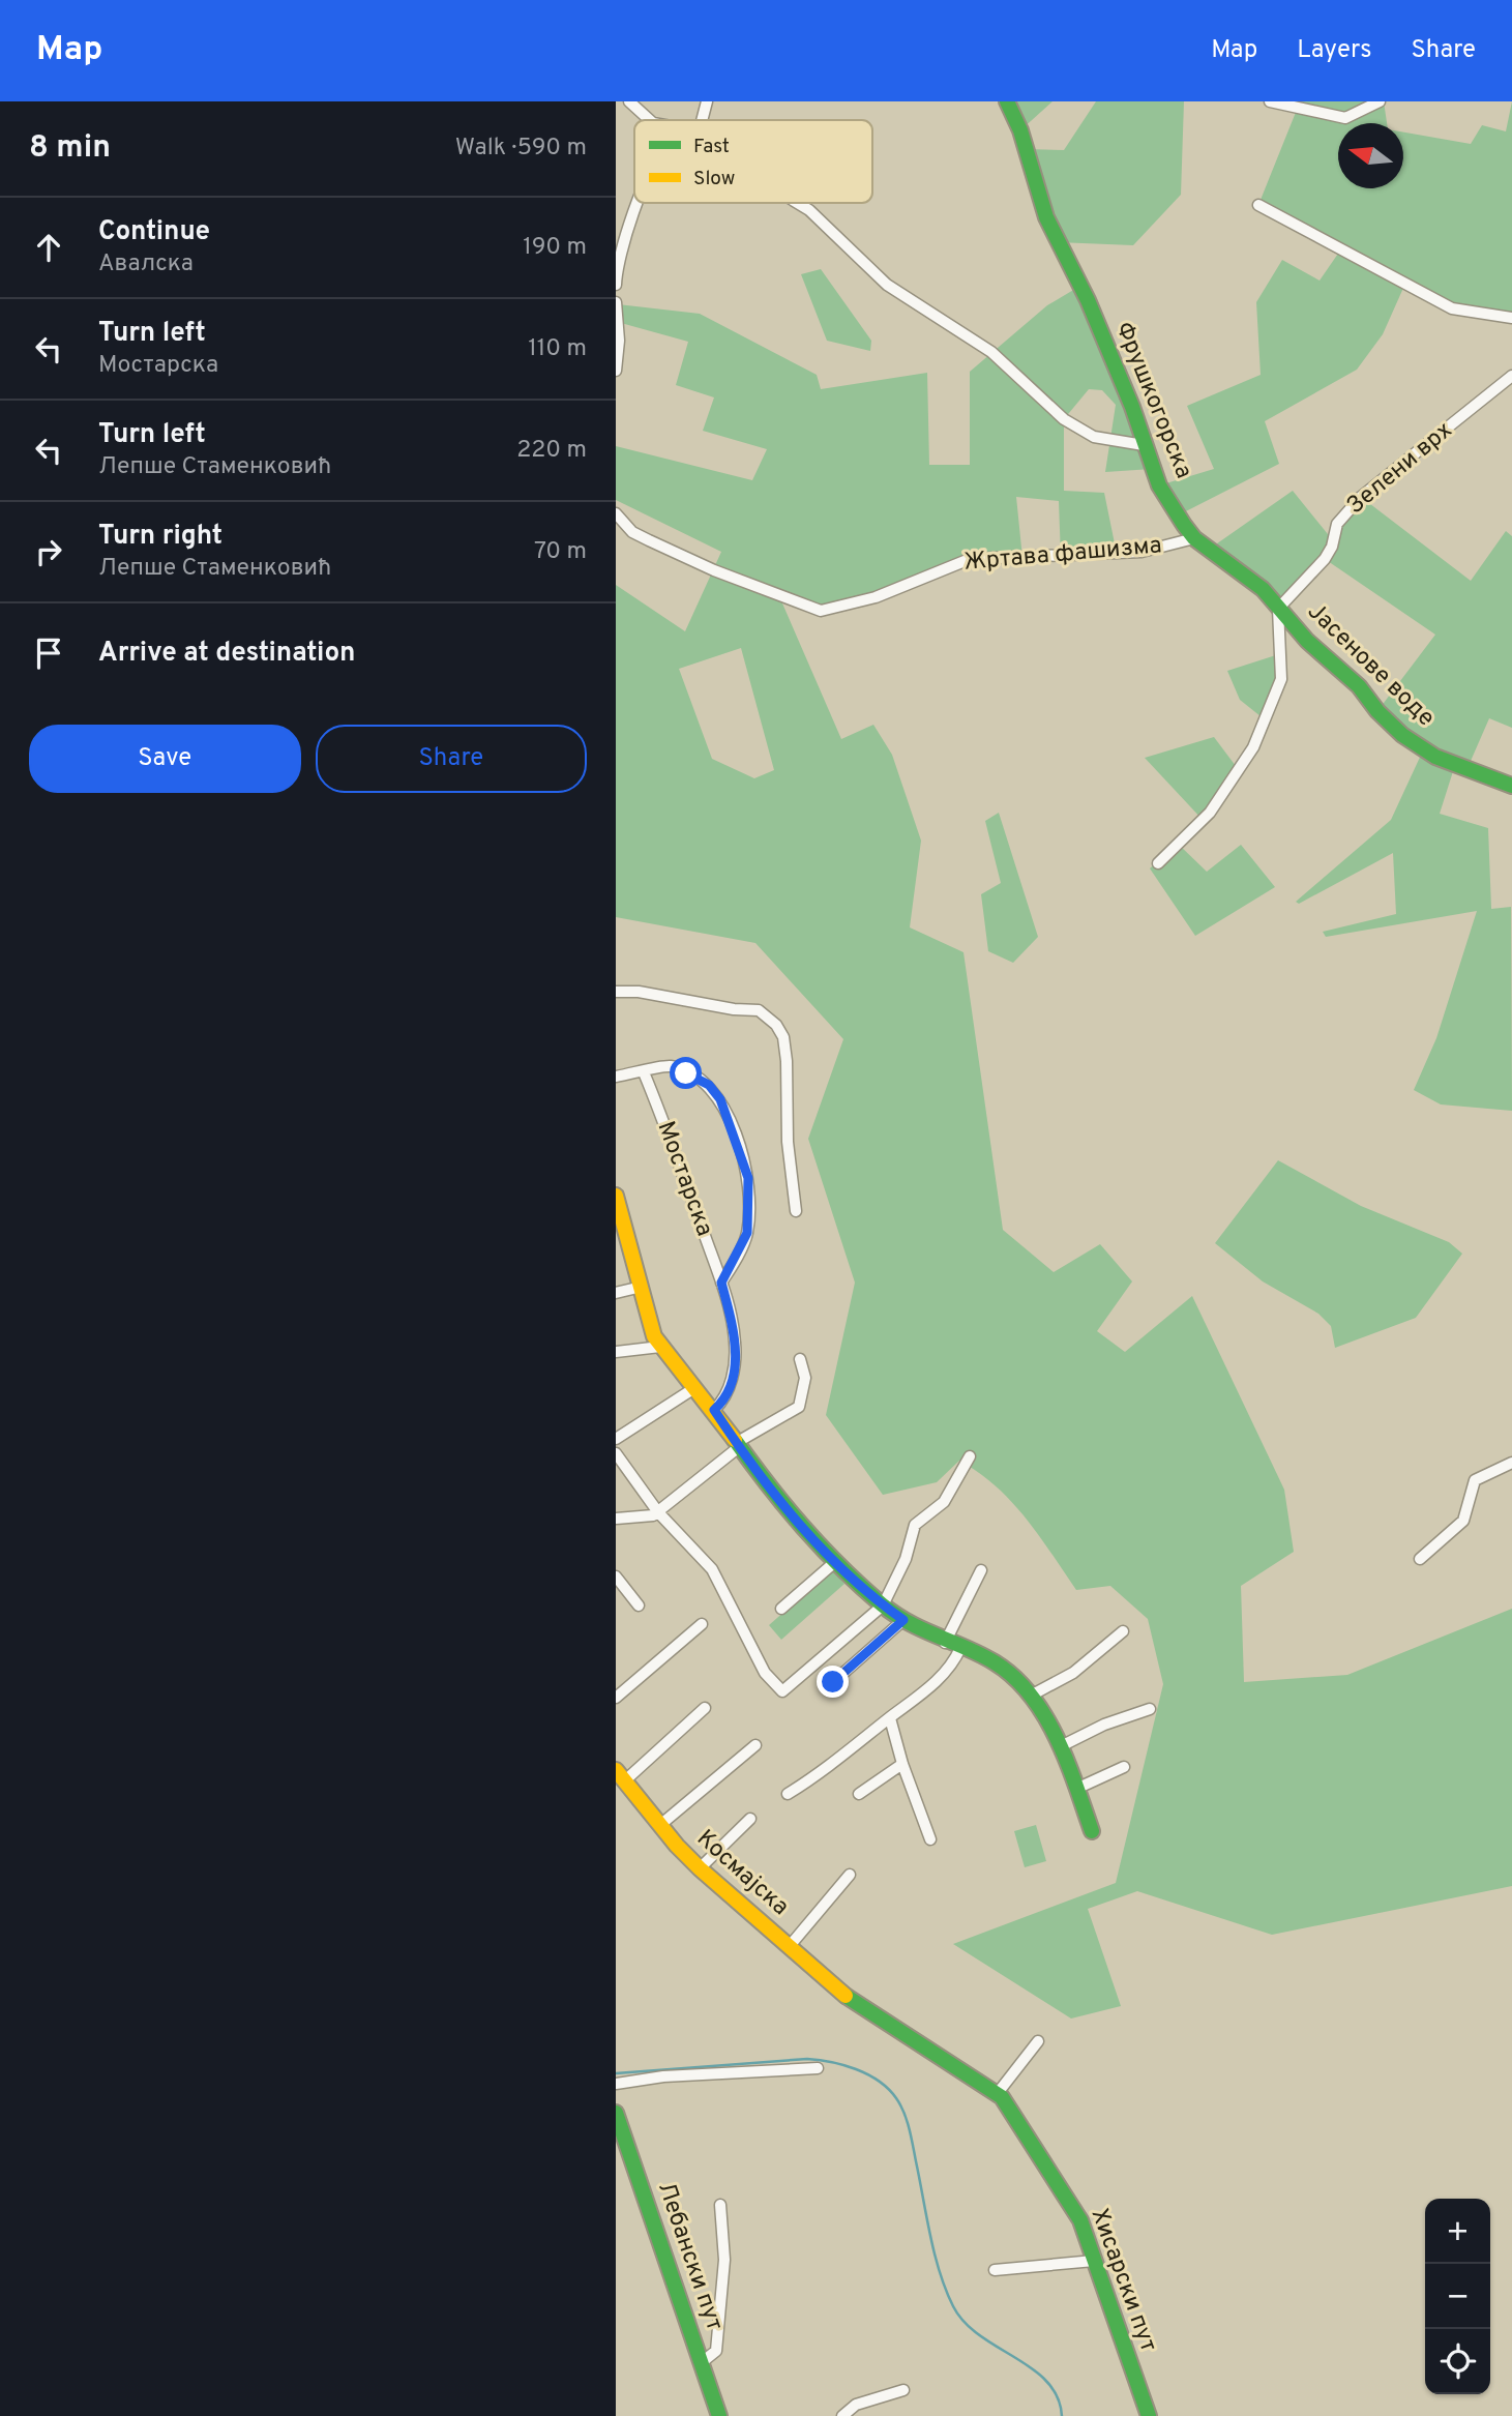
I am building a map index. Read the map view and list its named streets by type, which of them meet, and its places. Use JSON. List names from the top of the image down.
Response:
{
  "streets": {
    "street": [
      "Фрушкогорска",
      "Зелени врх",
      "Жртава фашизма",
      "Јасенове воде",
      "Мостарска",
      "Космајска",
      "Лебански пут",
      "Хисарски пут"
    ]
  },
  "crossings": [
    ["Фрушкогорска", "Зелени врх"],
    ["Фрушкогорска", "Жртава фашизма"],
    ["Фрушкогорска", "Јасенове воде"],
    ["Зелени врх", "Јасенове воде"],
    ["Космајска", "Хисарски пут"]
  ],
  "legend": ["Fast", "Slow"],
  "north": "left",
  "page": {
    "header": "Map",
    "nav": ["Map", "Layers", "Share"],
    "heading": ["8 min", "Walk · 590 m"],
    "list": [
      ["Continue", "Авалска", "190 m"],
      ["Turn left", "Мостарска", "110 m"],
      ["Turn left", "Лепше Стаменковић", "220 m"],
      ["Turn right", "Лепше Стаменковић", "70 m"],
      "Arrive at destination"
    ],
    "buttons": ["Save", "Share"],
    "map_buttons": ["+", "−"]
  }
}
